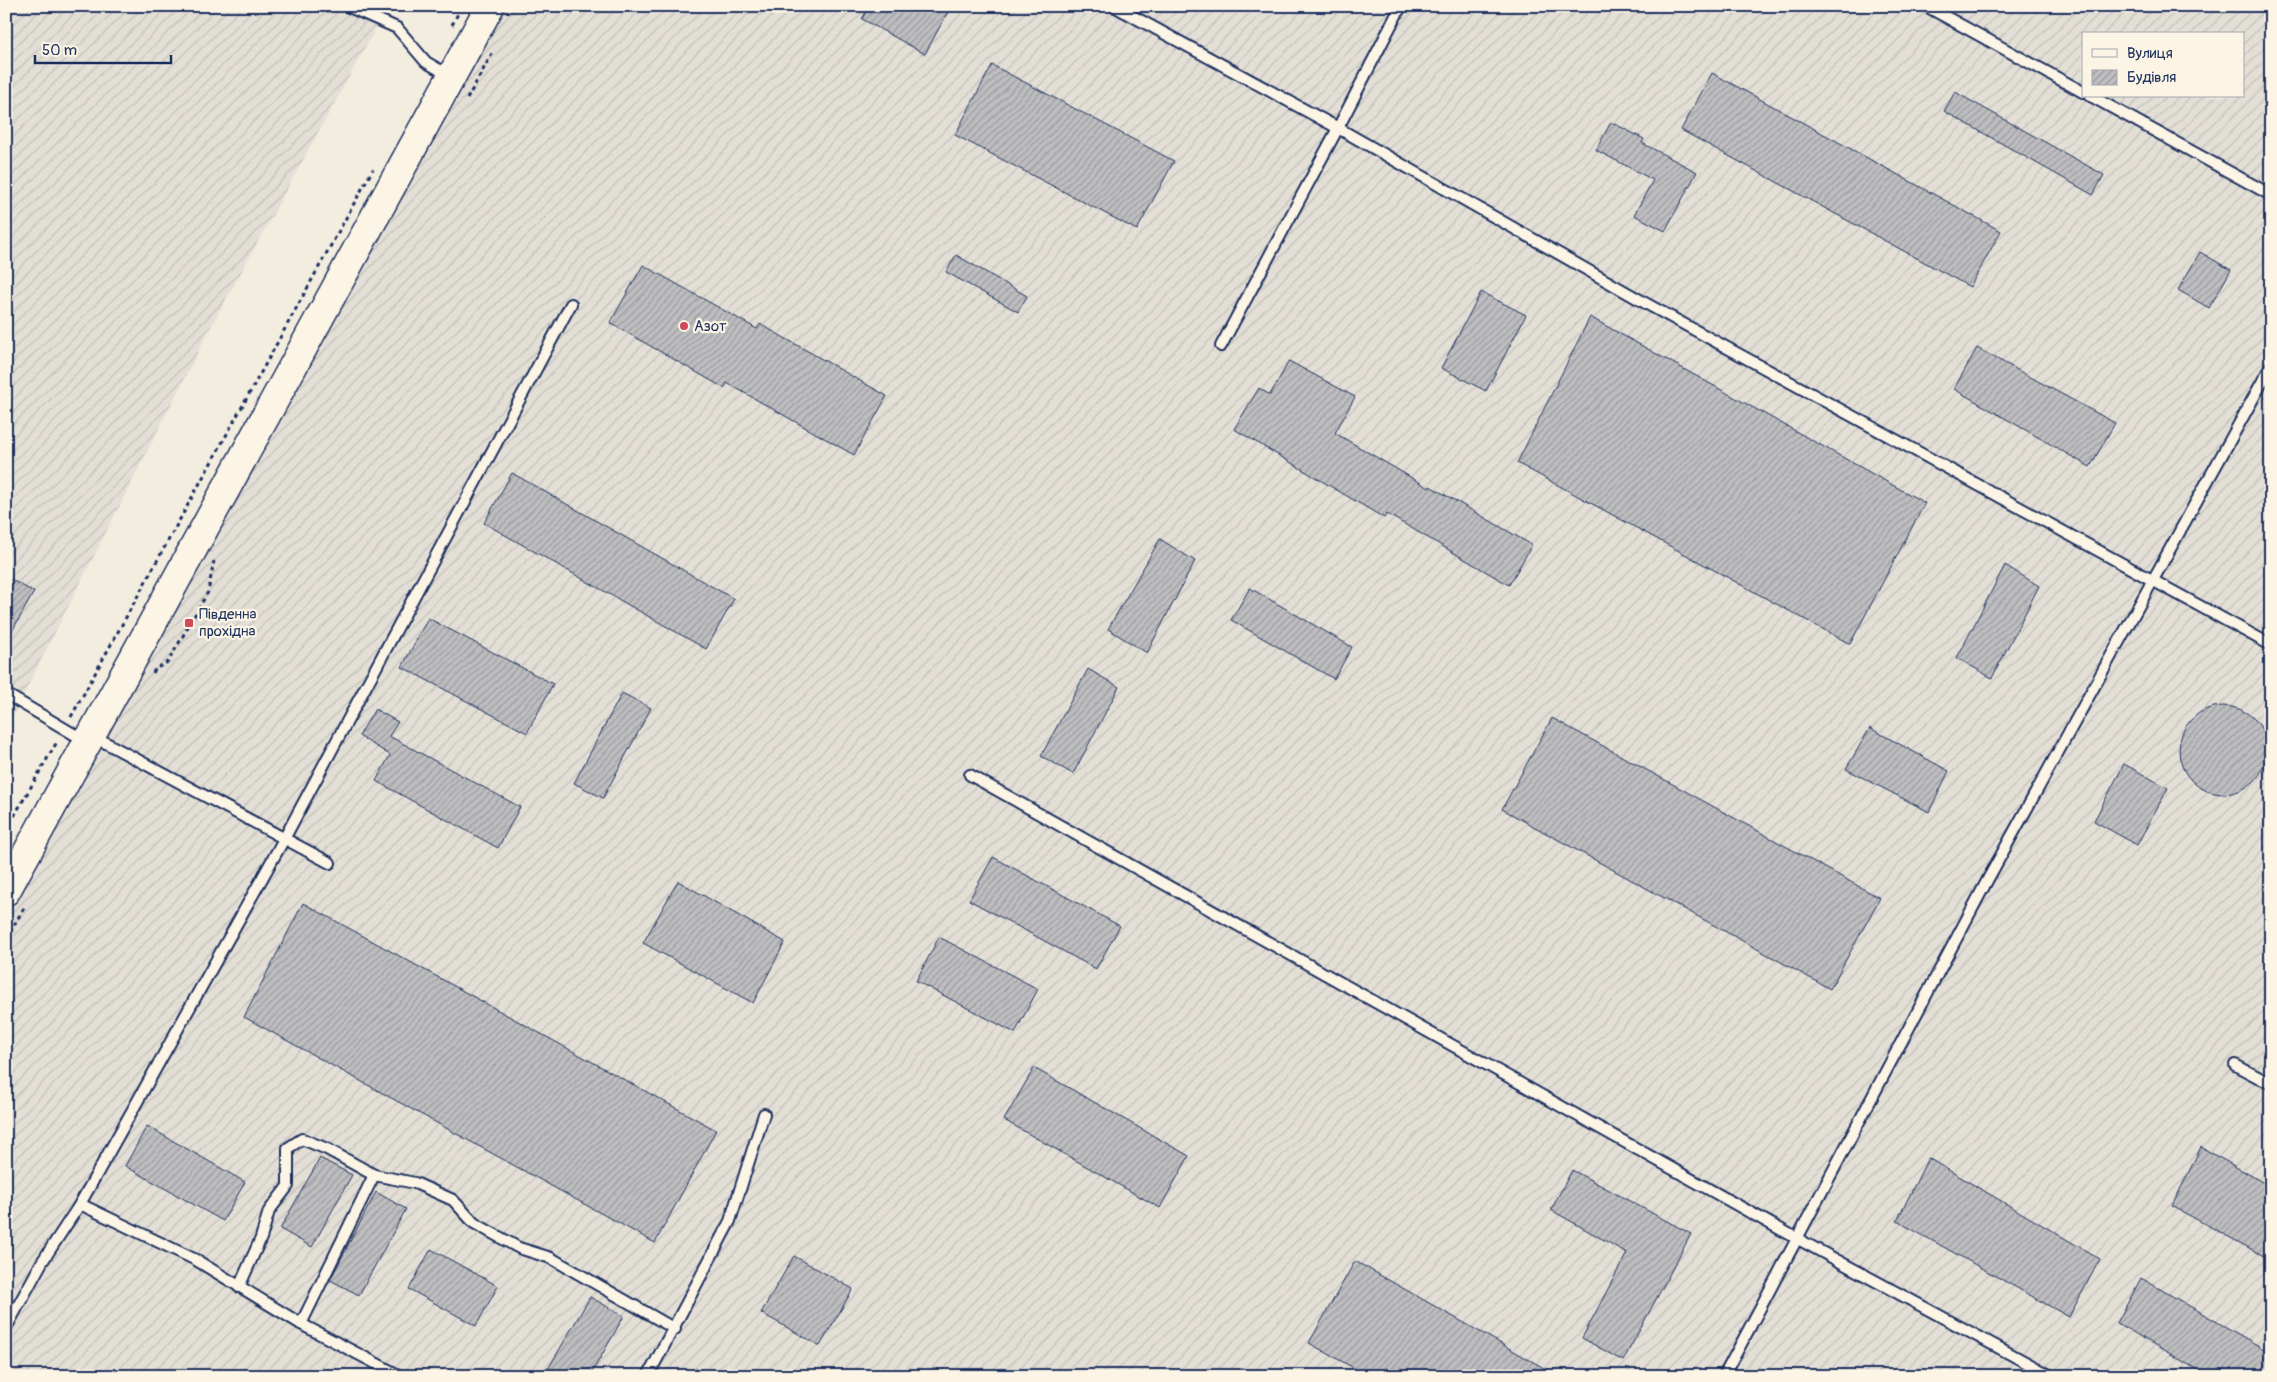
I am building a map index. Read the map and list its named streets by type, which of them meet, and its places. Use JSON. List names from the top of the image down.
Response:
{
  "places": {
    "other": ["Азот"],
    "transit": ["Південна прохідна"]
  },
  "legend": ["Вулиця", "Будівля"],
  "scale_bar": "50 m"
}
